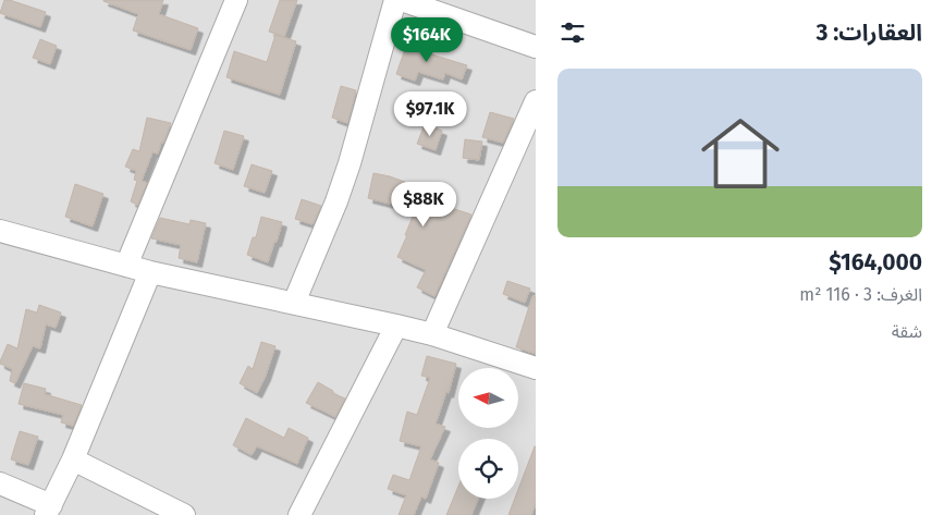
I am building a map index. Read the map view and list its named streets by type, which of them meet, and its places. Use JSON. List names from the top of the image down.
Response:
{
  "north": "left",
  "page": {
    "heading": "العقارات: 3",
    "price": ["$164K", "$97.1K", "$88K"],
    "list": [
      {
        "name": "$164,000",
        "note": "الغرف: 3 · 116 m² · شقة"
      }
    ]
  }
}
